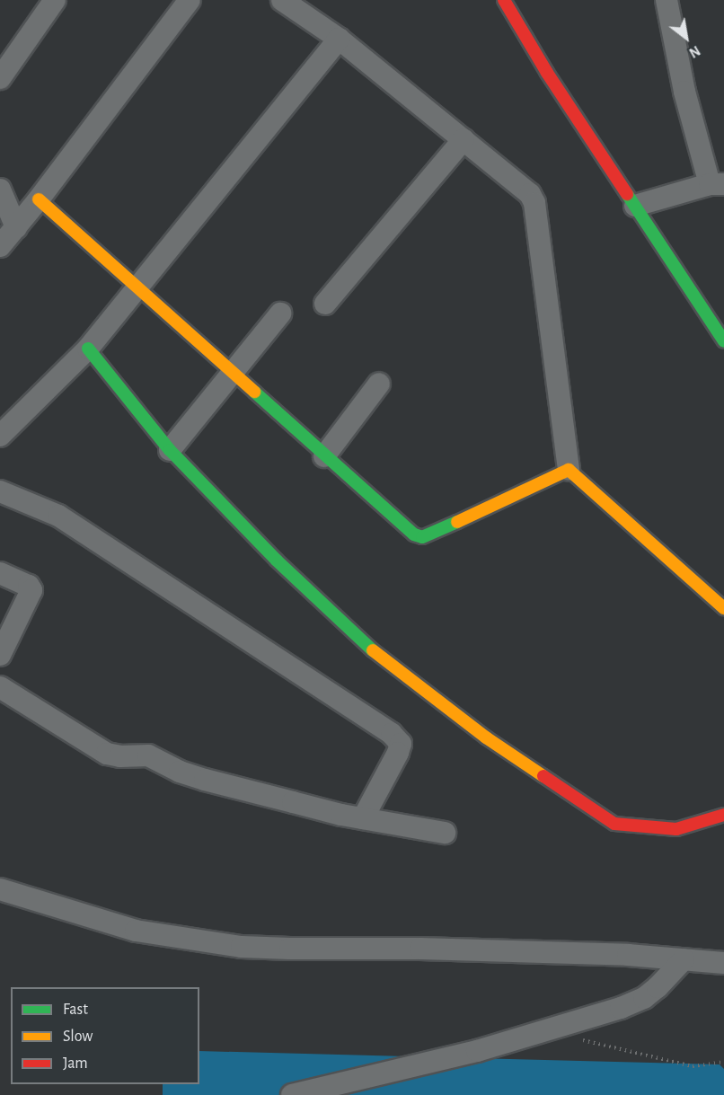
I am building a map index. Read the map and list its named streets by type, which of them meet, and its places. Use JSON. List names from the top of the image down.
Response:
{
  "legend": ["Fast", "Slow", "Jam"],
  "north": "bottom right"
}
